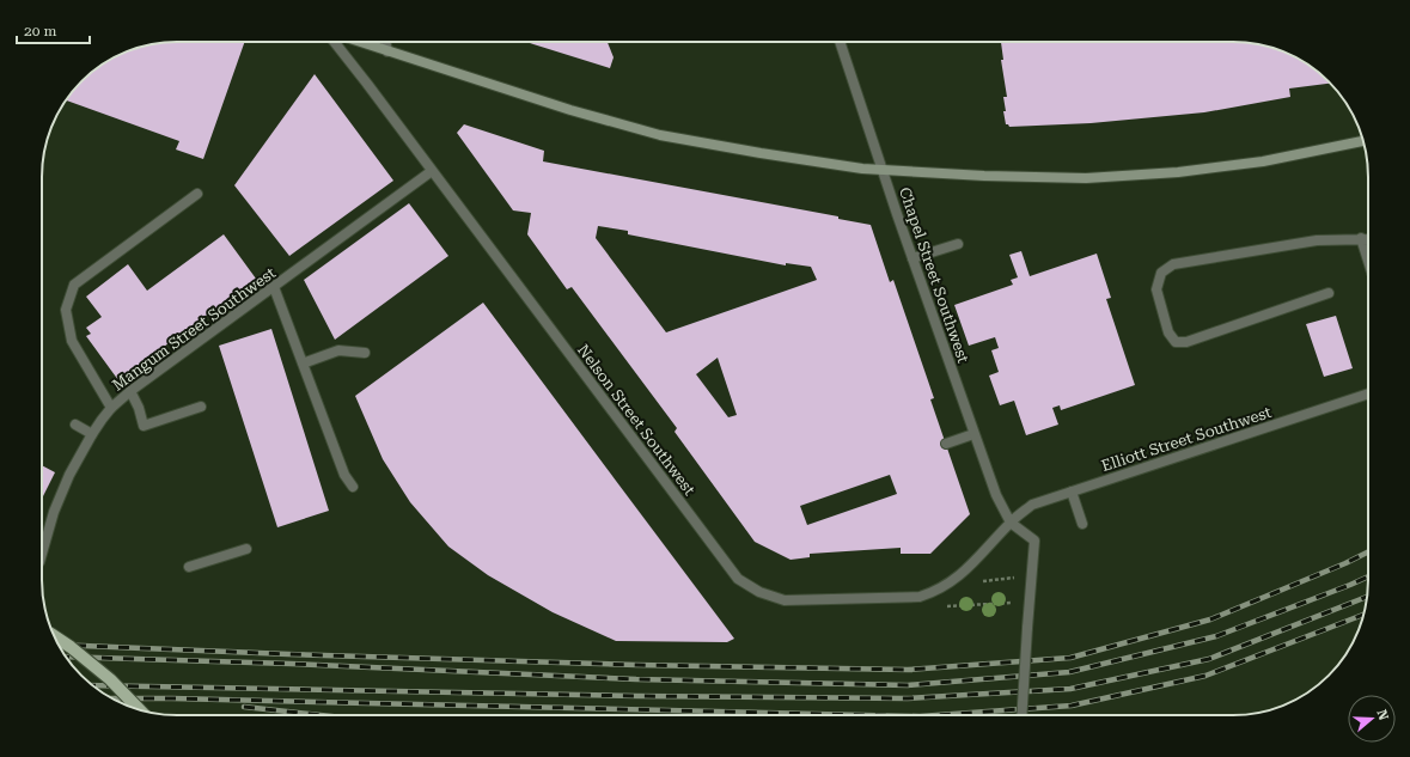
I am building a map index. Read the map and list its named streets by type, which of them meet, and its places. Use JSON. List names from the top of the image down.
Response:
{
  "streets": {
    "street": [
      "Chapel Street Southwest",
      "Mangum Street Southwest",
      "Nelson Street Southwest",
      "Elliott Street Southwest"
    ]
  },
  "crossings": [
    ["Chapel Street Southwest", "Nelson Street Southwest"],
    ["Chapel Street Southwest", "Elliott Street Southwest"],
    ["Mangum Street Southwest", "Nelson Street Southwest"],
    ["Nelson Street Southwest", "Elliott Street Southwest"]
  ],
  "scale_bar": "20 m",
  "north": "right"
}
